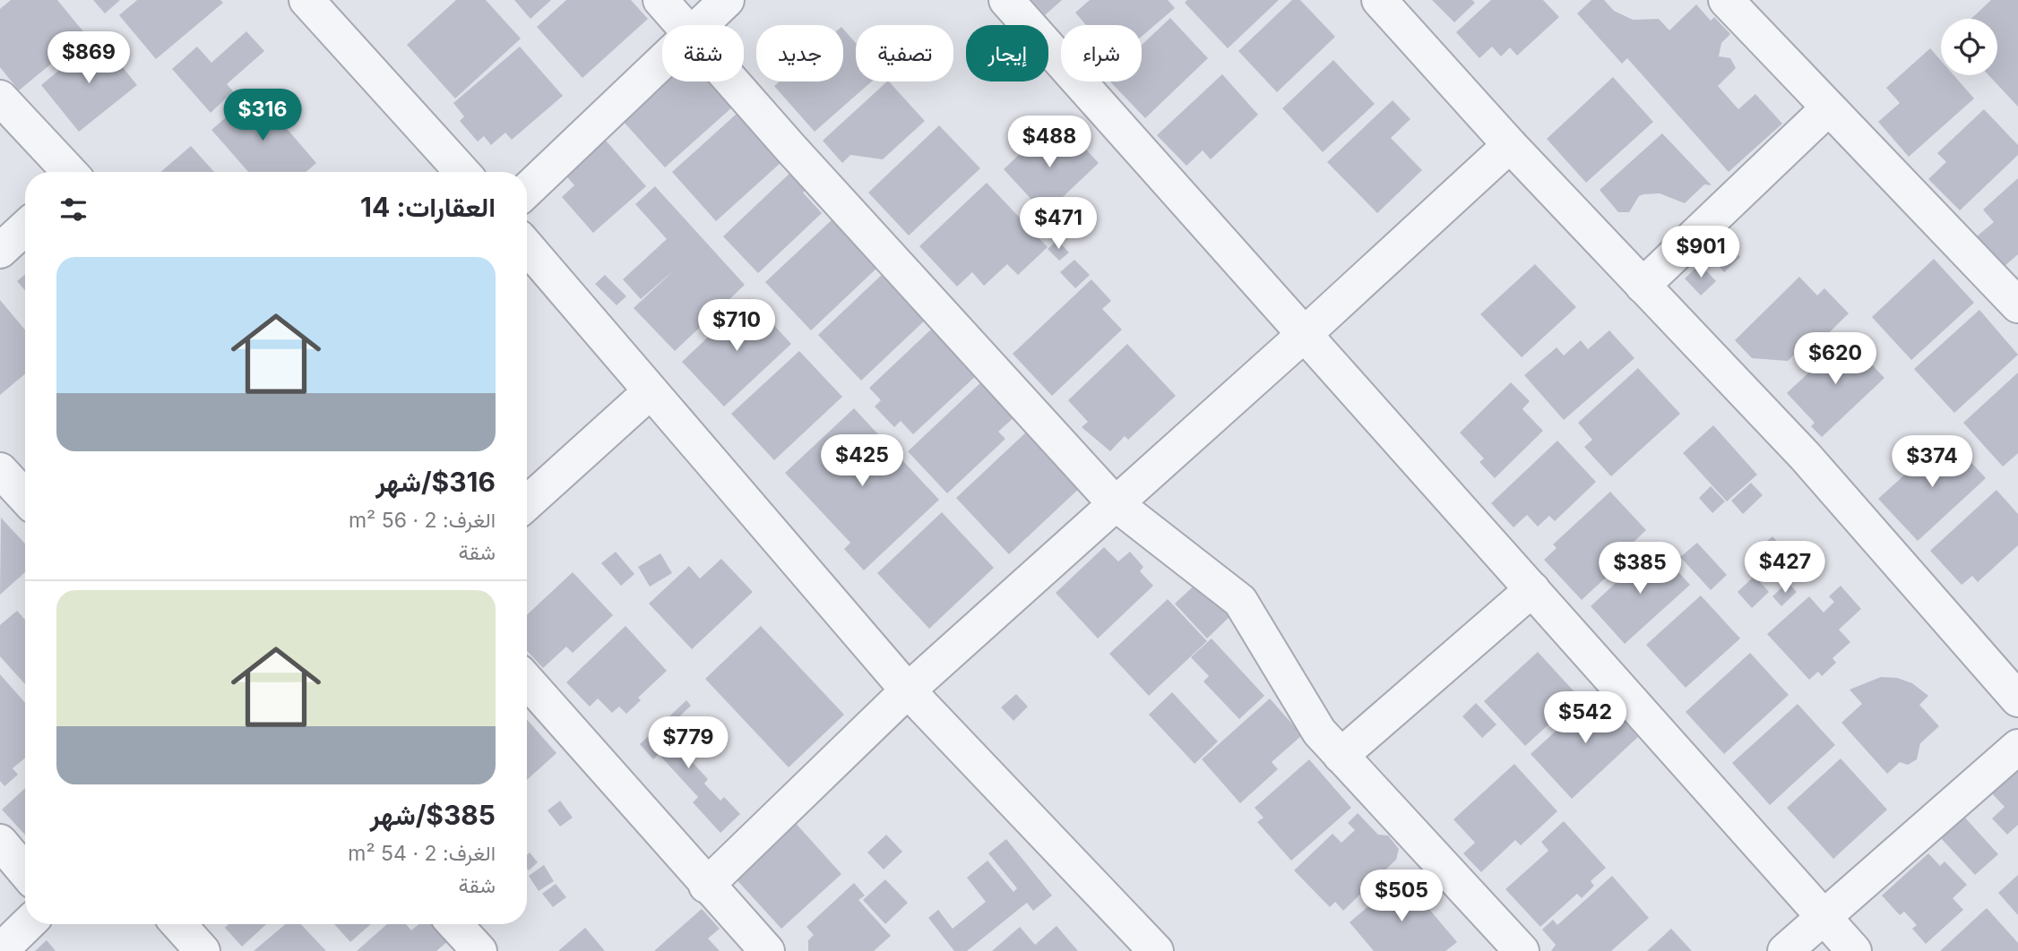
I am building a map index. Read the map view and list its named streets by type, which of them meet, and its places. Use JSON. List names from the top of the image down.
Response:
{
  "page": {
    "chip": [
      "شراء",
      "إيجار",
      "تصفية",
      "جديد",
      "شقة"
    ],
    "price": [
      "$869",
      "$316",
      "$488",
      "$471",
      "$901",
      "$710",
      "$620",
      "$425",
      "$374",
      "$427",
      "$385",
      "$542",
      "$779",
      "$505"
    ],
    "heading": "العقارات: 14",
    "list": [
      {
        "name": "$316/شهر",
        "note": "الغرف: 2 · 56 m² · شقة"
      },
      {
        "name": "$385/شهر",
        "note": "الغرف: 2 · 54 m² · شقة"
      }
    ]
  }
}
